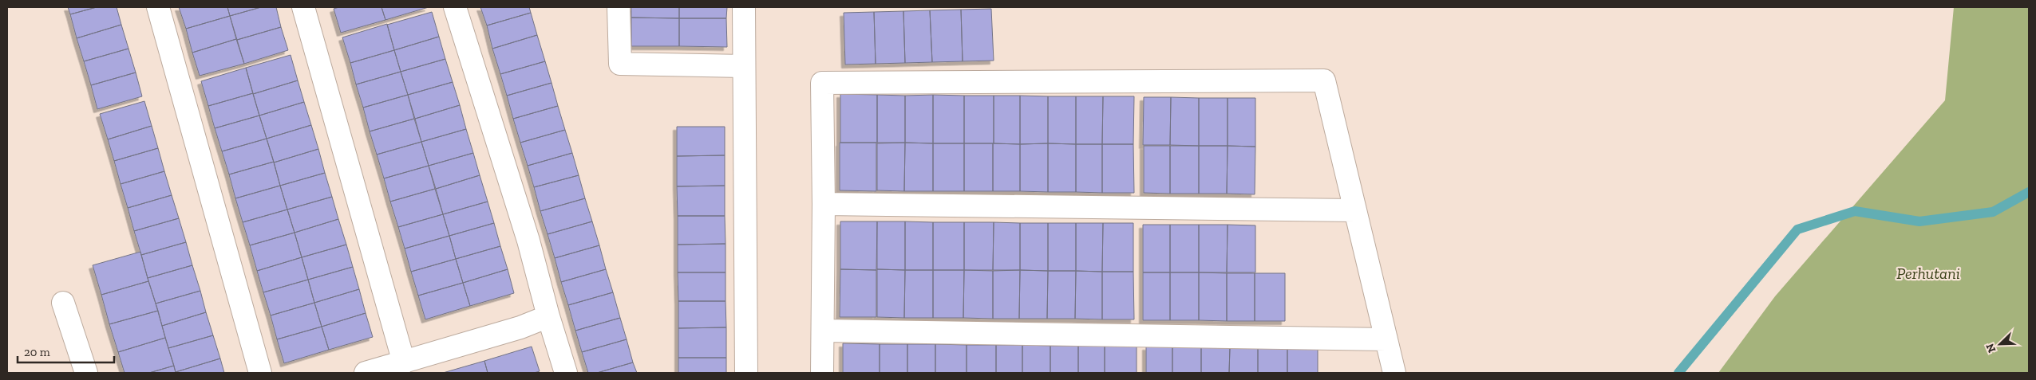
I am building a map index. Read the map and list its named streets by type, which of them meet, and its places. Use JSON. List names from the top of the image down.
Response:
{
  "parks": ["Perhutani"],
  "scale_bar": "20 m",
  "north": "bottom left"
}
